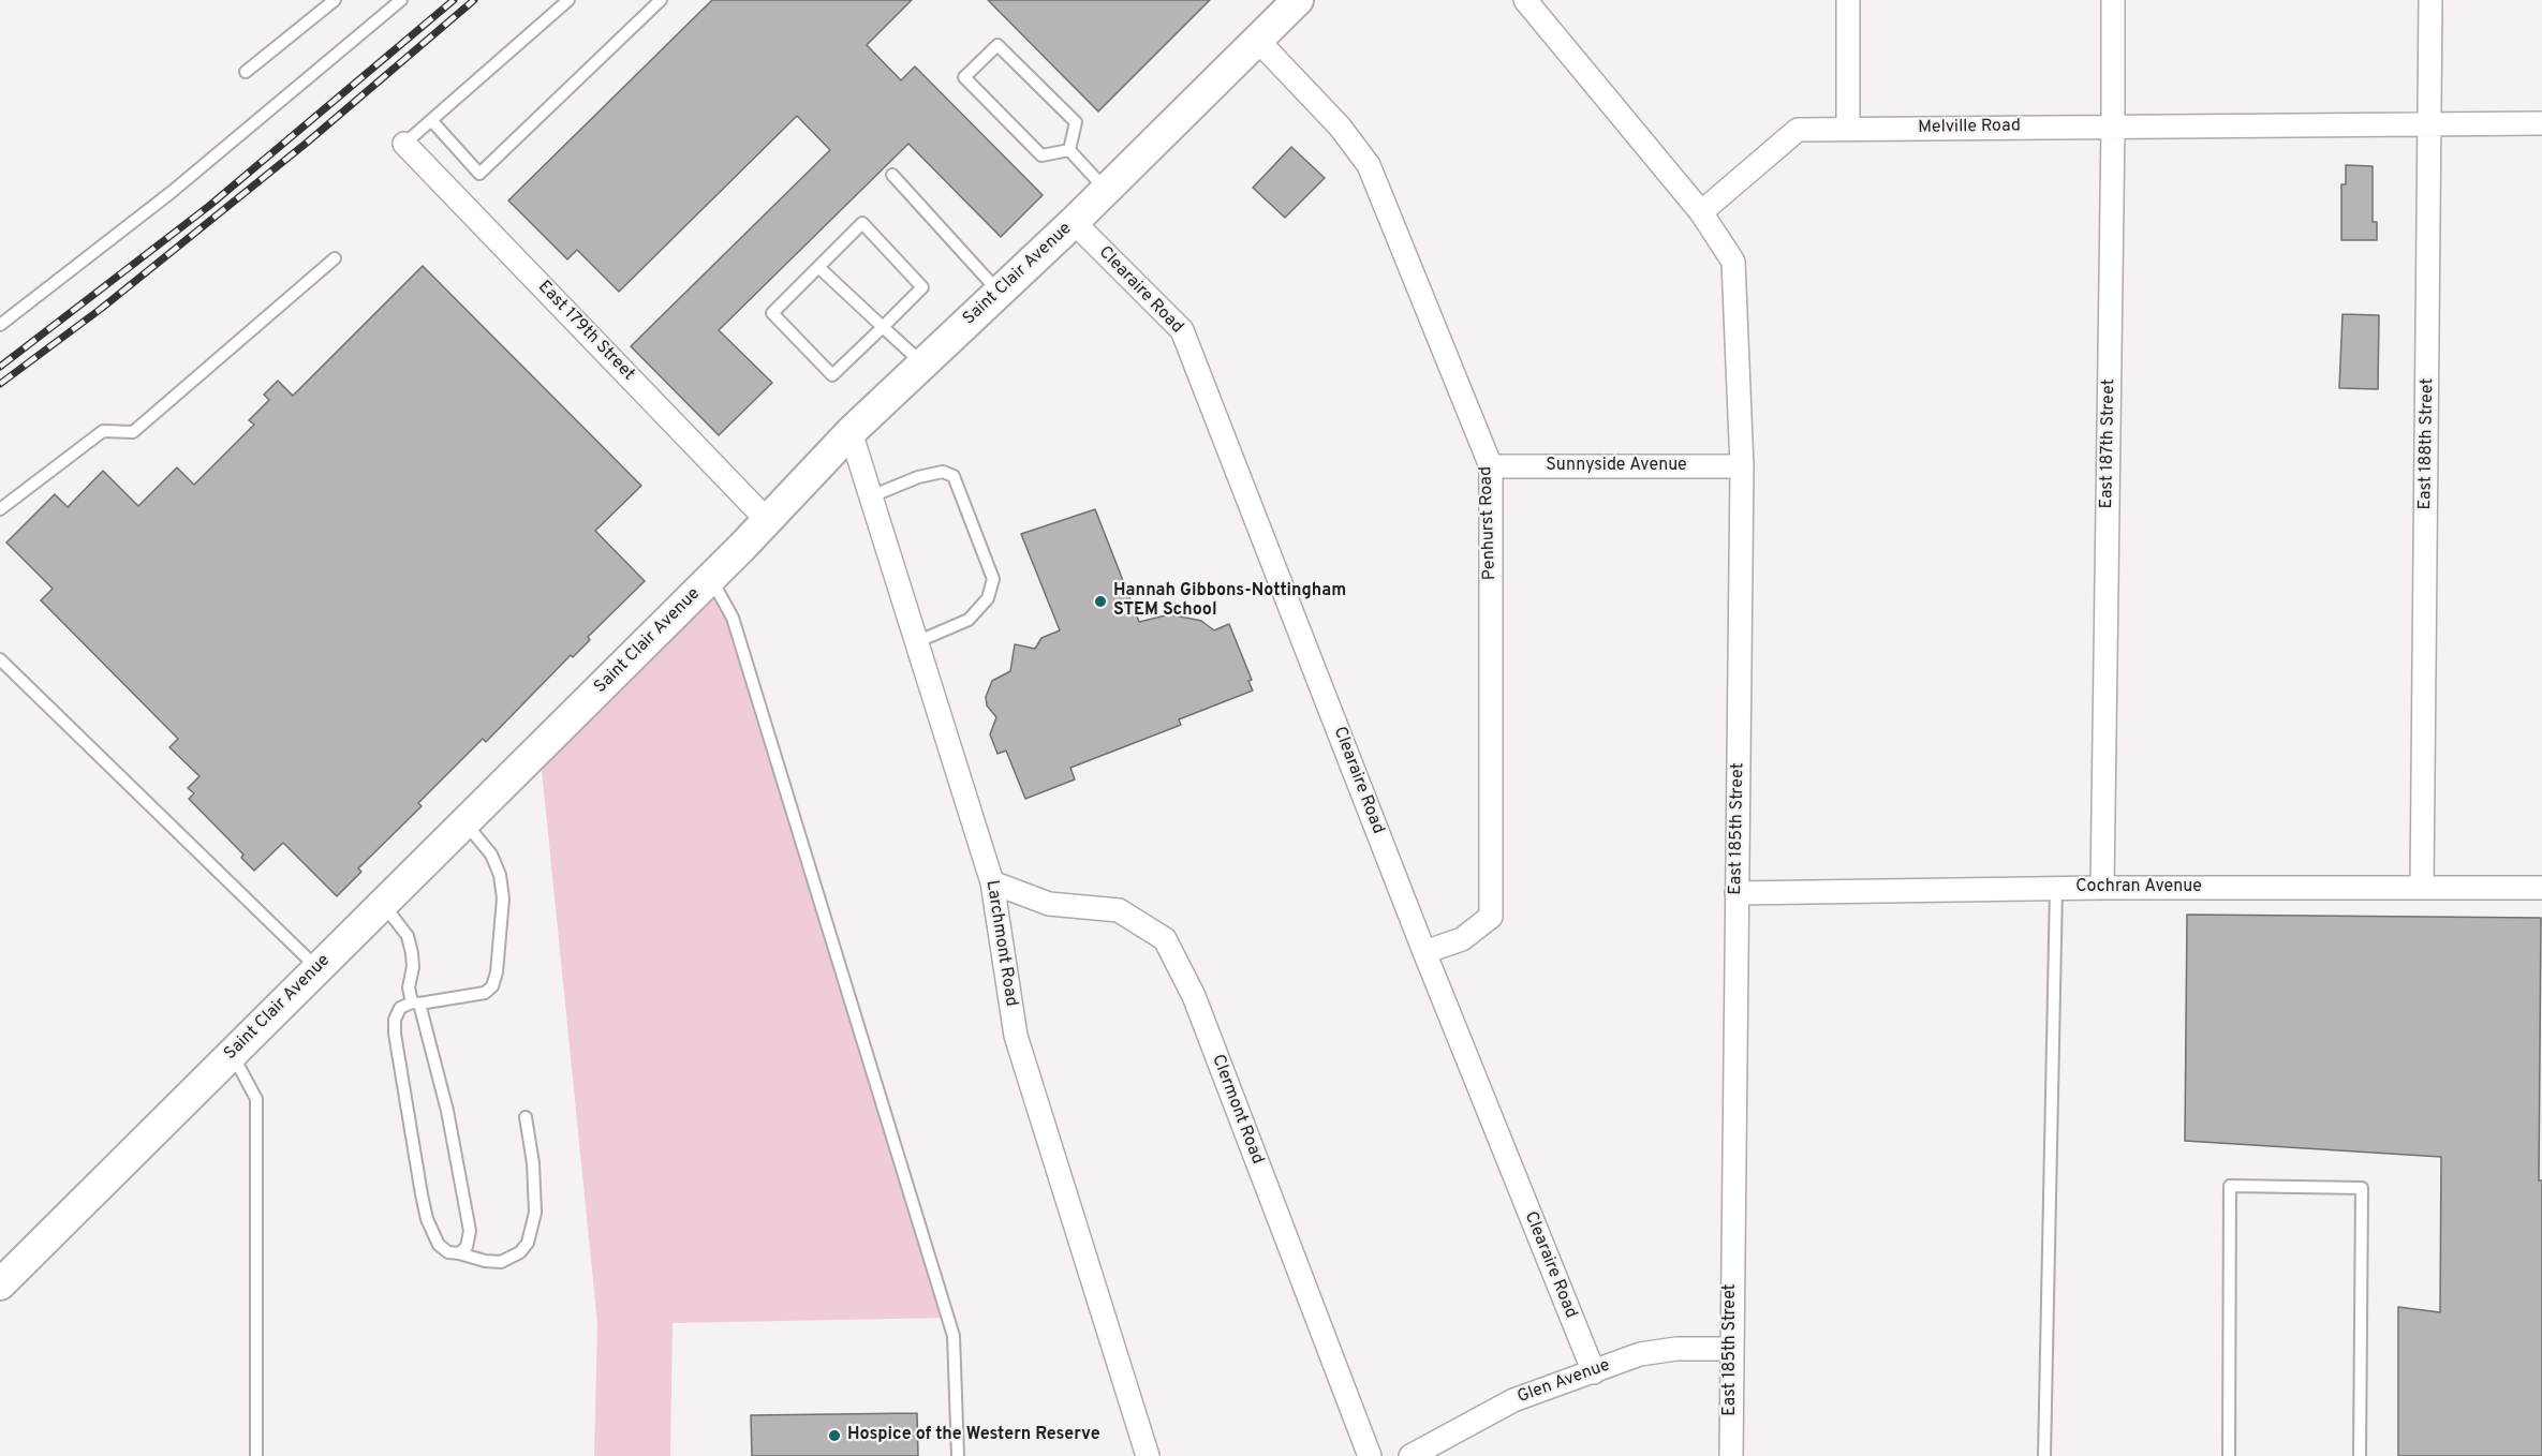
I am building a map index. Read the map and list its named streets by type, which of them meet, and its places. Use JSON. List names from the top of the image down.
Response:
{
  "streets": {
    "street": [
      "Melville Road",
      "Saint Clair Avenue",
      "Clearaire Road",
      "East 179th Street",
      "East 187th Street",
      "East 188th Street",
      "Sunnyside Avenue",
      "Penhurst Road",
      "East 185th Street",
      "Cochran Avenue",
      "Larchmont Road",
      "Clermont Road",
      "Glen Avenue"
    ]
  },
  "crossings": [
    ["Melville Road", "East 187th Street"],
    ["Melville Road", "East 188th Street"],
    ["Melville Road", "East 185th Street"],
    ["Saint Clair Avenue", "Clearaire Road"],
    ["Saint Clair Avenue", "East 179th Street"],
    ["Saint Clair Avenue", "Penhurst Road"],
    ["Saint Clair Avenue", "Larchmont Road"],
    ["Clearaire Road", "Penhurst Road"],
    ["Clearaire Road", "Glen Avenue"],
    ["East 187th Street", "Cochran Avenue"],
    ["East 188th Street", "Cochran Avenue"],
    ["Sunnyside Avenue", "Penhurst Road"],
    ["Sunnyside Avenue", "East 185th Street"],
    ["East 185th Street", "Cochran Avenue"],
    ["East 185th Street", "Glen Avenue"],
    ["Larchmont Road", "Clermont Road"]
  ],
  "places": ["Hannah Gibbons-Nottingham STEM School", "Hospice of the Western Reserve"]
}
